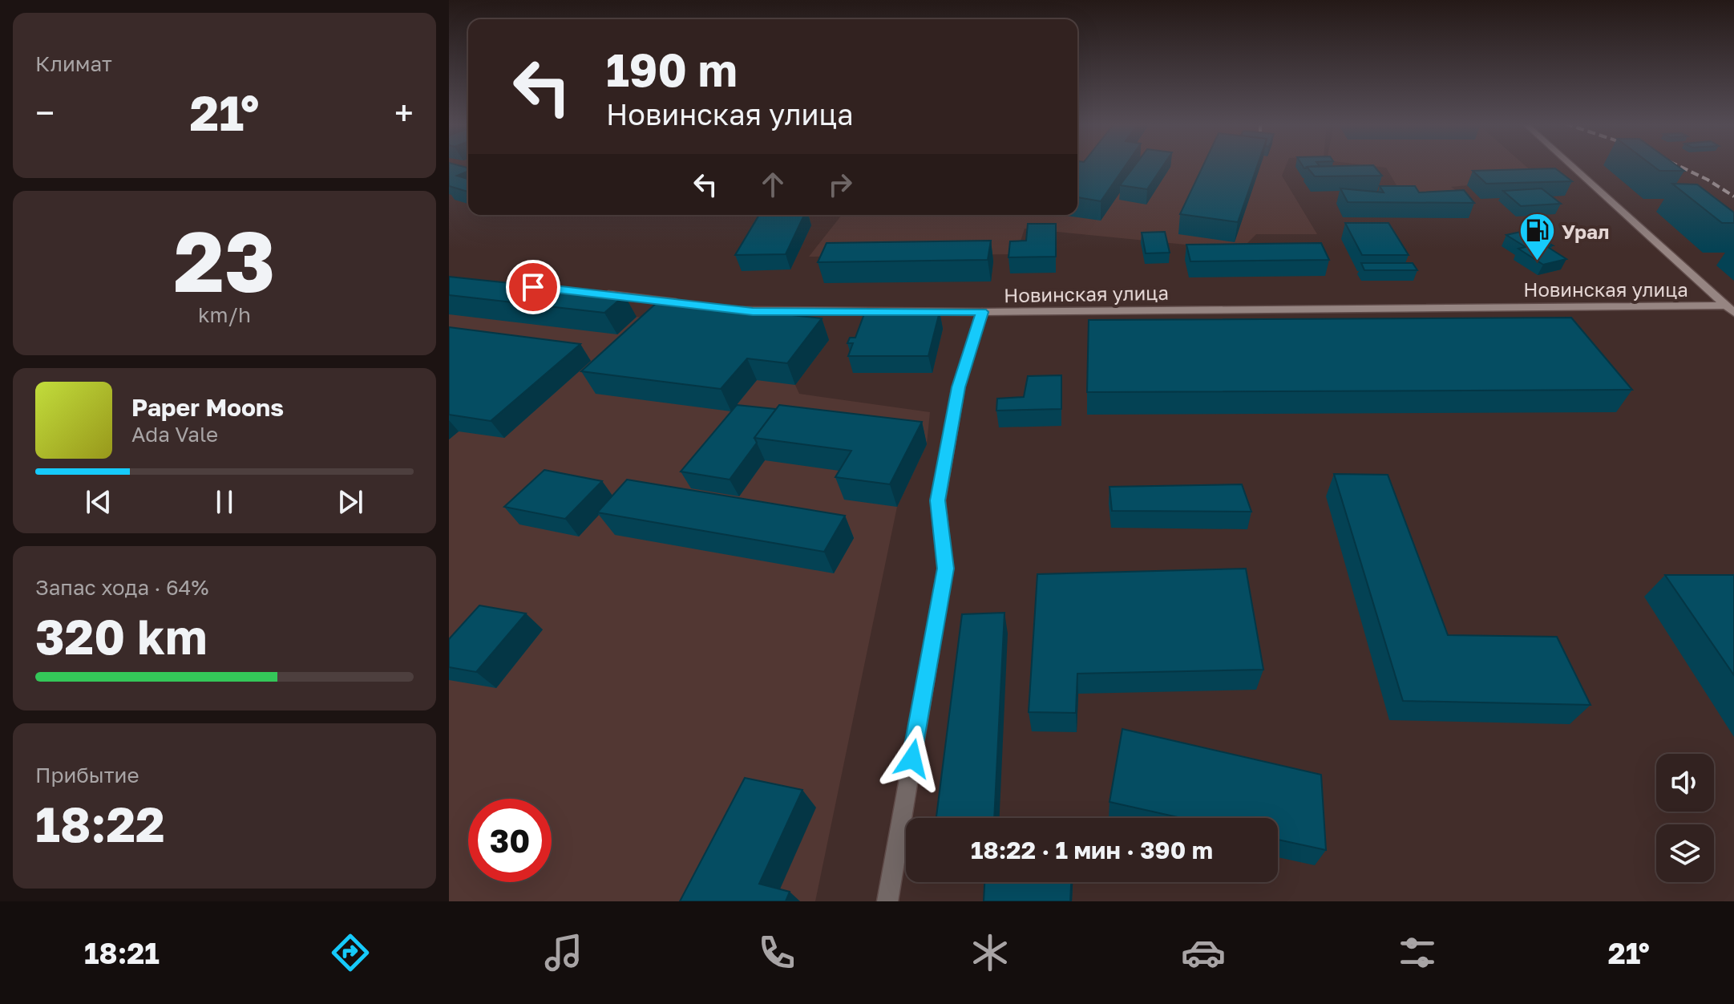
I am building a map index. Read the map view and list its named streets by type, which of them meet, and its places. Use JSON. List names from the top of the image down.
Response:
{
  "streets": {
    "main road": ["Новинская улица"]
  },
  "places": {
    "fuel station": ["Урал"]
  },
  "page": {
    "tile": [
      "Климат",
      ["23", "km/h"],
      ["Запас хода · 64%", "320 km"],
      ["Прибытие", "18:22"]
    ],
    "turn": ["190 m", "Новинская улица"],
    "heat": ["−", "21°", "+"],
    "song": ["Paper Moons", "Ada Vale"],
    "limit": "30",
    "trip": "18:22 · 1 мин · 390 m",
    "tabs": ["18:21", "21°"]
  }
}
